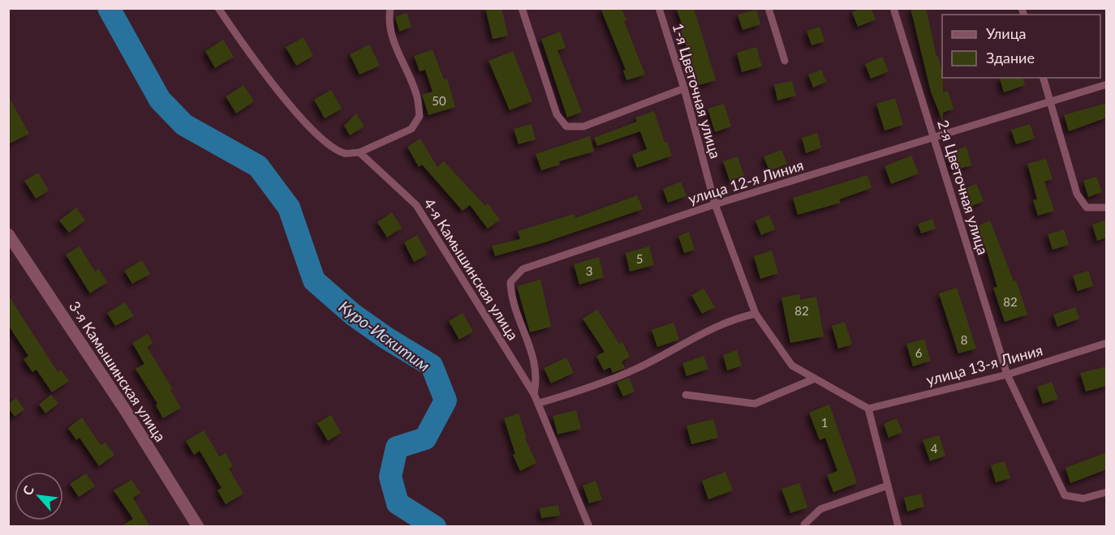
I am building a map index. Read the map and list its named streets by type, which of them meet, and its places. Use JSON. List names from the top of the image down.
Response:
{
  "streets": {
    "street": ["3-я Камышинская улица"],
    "lane": [
      "1-я Цветочная улица",
      "улица 12-я Линия",
      "2-я Цветочная улица",
      "4-я Камышинская улица",
      "улица 13-я Линия"
    ]
  },
  "crossings": [
    ["1-я Цветочная улица", "улица 12-я Линия"],
    ["1-я Цветочная улица", "улица 13-я Линия"],
    ["улица 12-я Линия", "2-я Цветочная улица"],
    ["улица 12-я Линия", "4-я Камышинская улица"],
    ["2-я Цветочная улица", "улица 13-я Линия"]
  ],
  "water": ["Куро-Искитим"],
  "house_numbers": [
    "50",
    "5",
    "3",
    "82",
    "82",
    "8",
    "6",
    "1",
    "4"
  ],
  "legend": ["Улица", "Здание"],
  "north": "top left"
}
